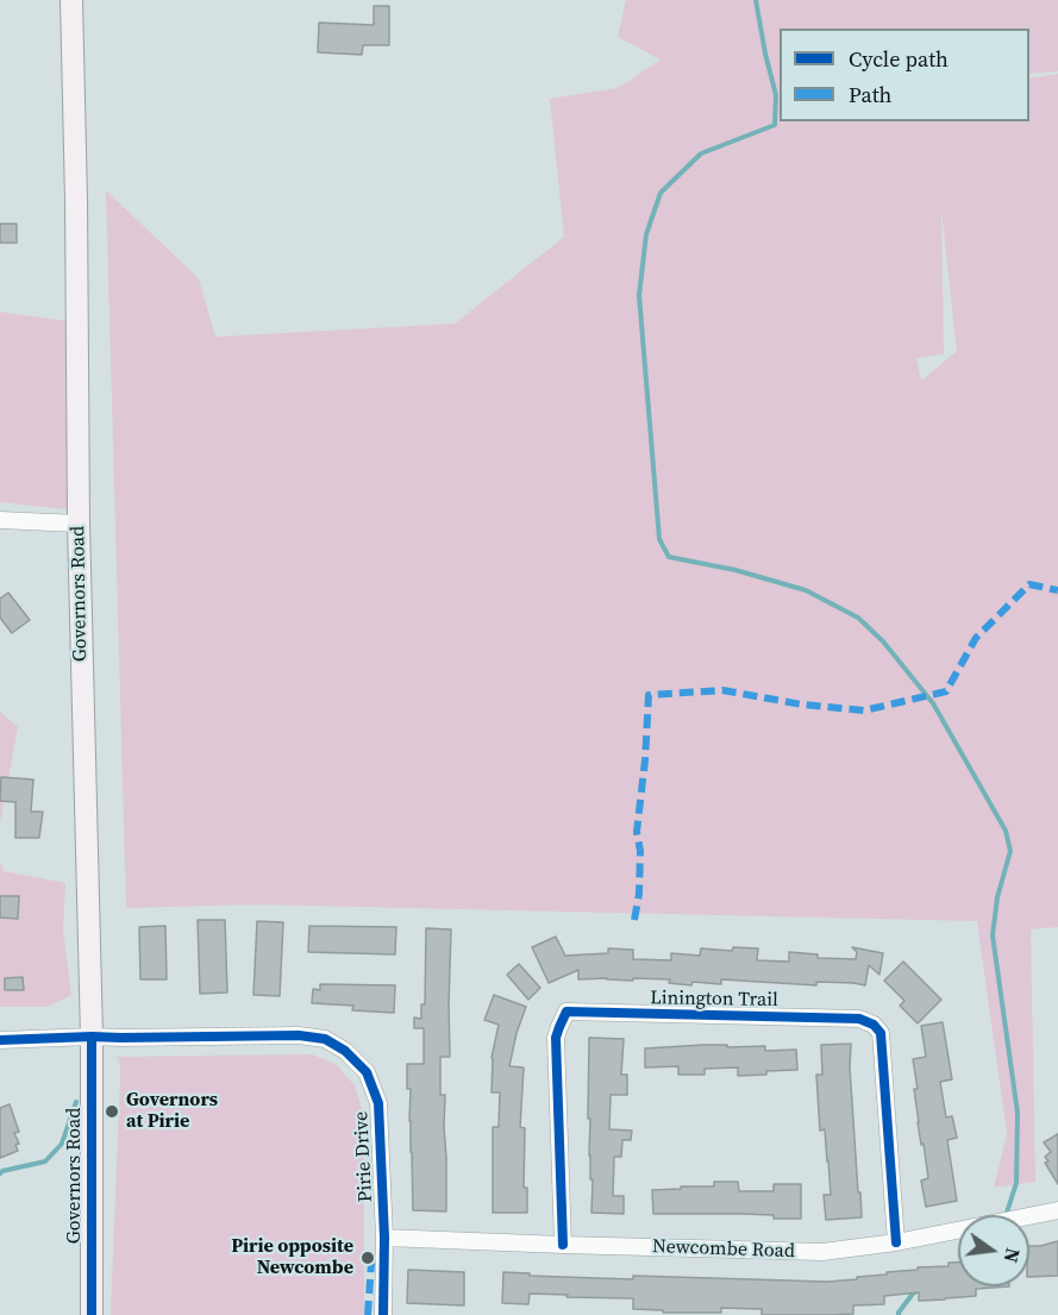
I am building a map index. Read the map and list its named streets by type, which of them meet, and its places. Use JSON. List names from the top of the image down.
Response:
{
  "streets": {
    "main road": ["Governors Road"],
    "street": ["Linington Trail", "Pirie Drive", "Newcombe Road"]
  },
  "crossings": [
    ["Governors Road", "Pirie Drive"],
    ["Linington Trail", "Newcombe Road"],
    ["Pirie Drive", "Newcombe Road"]
  ],
  "places": ["Governors at Pirie", "Pirie opposite Newcombe"],
  "legend": ["Cycle path", "Path"],
  "north": "right"
}
